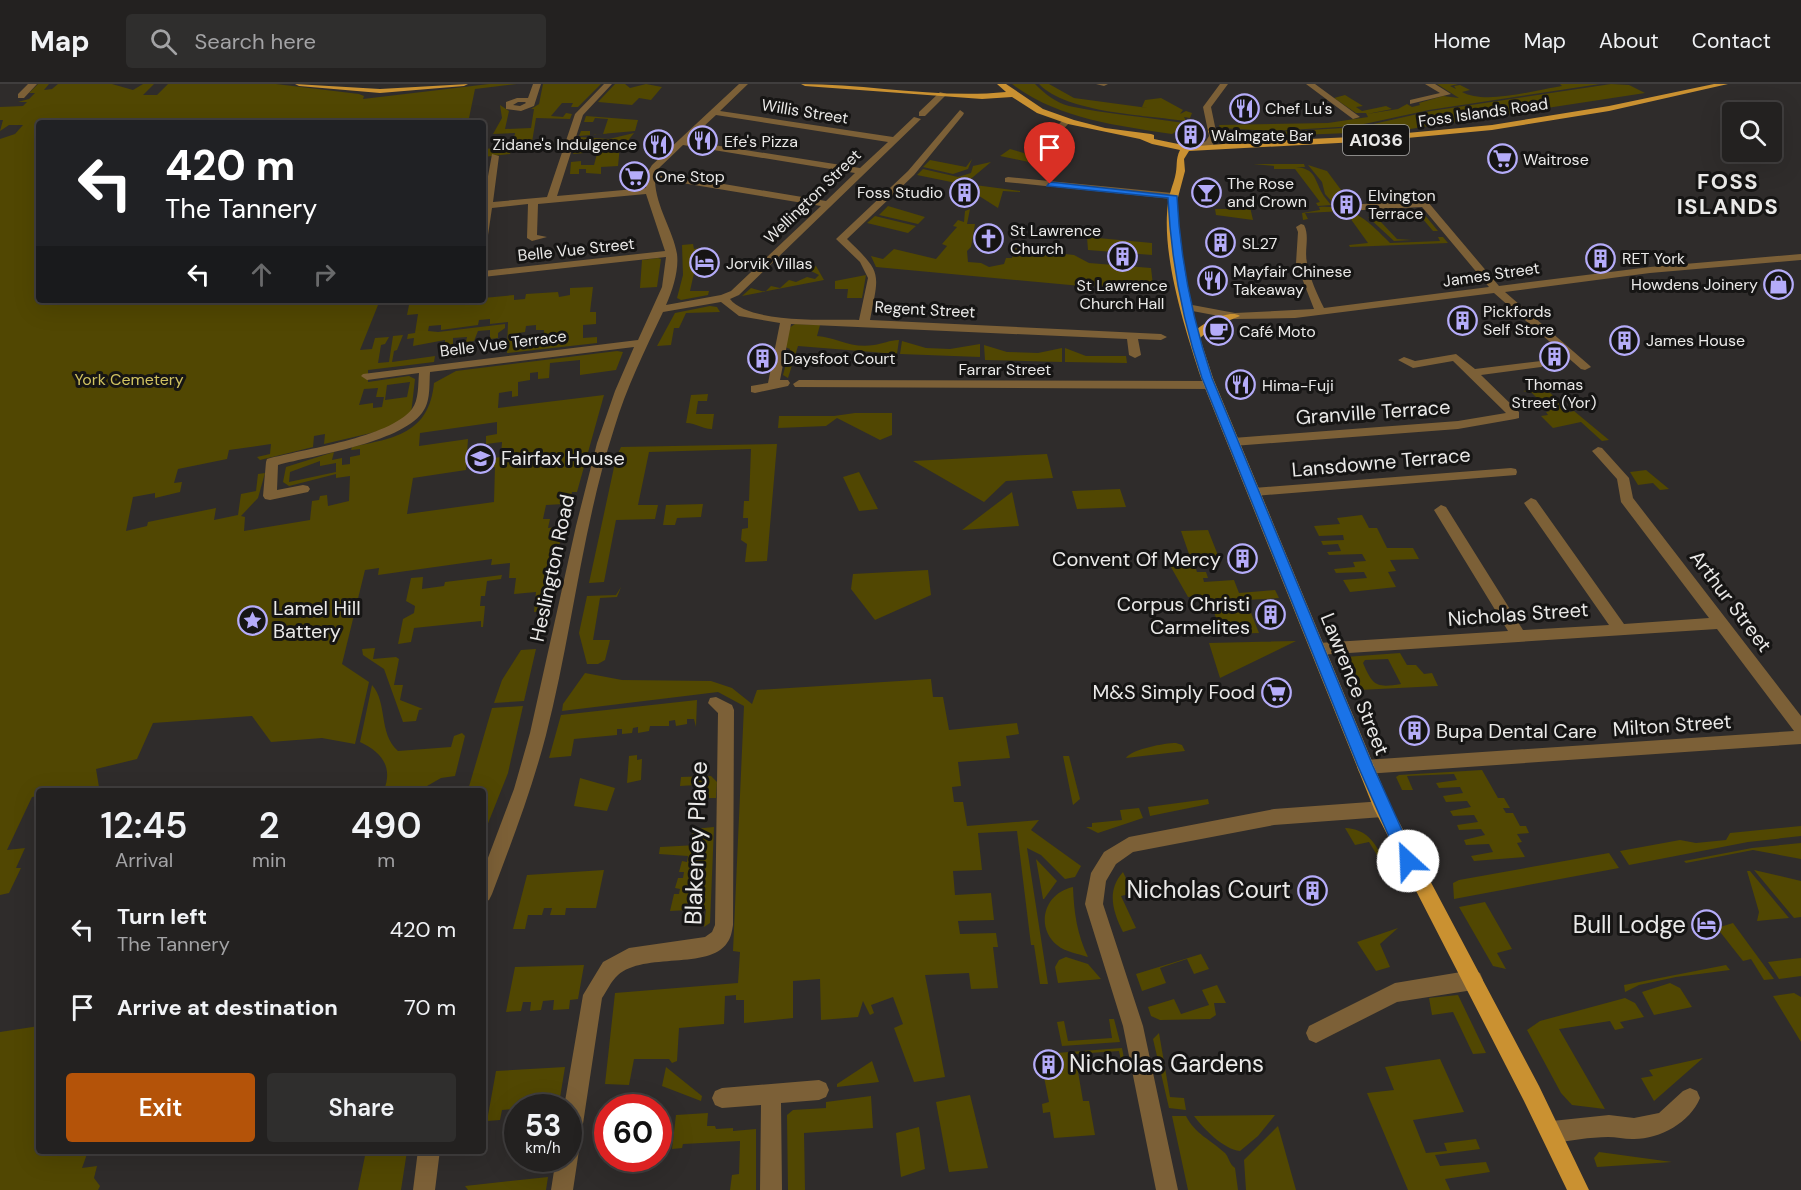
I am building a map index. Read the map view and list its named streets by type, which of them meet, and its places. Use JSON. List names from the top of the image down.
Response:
{
  "streets": {
    "main road": ["Foss Islands Road", "A1036", "Lawrence Street"],
    "street": [
      "Willis Street",
      "Wellington Street",
      "Belle Vue Street",
      "James Street",
      "Regent Street",
      "Belle Vue Terrace",
      "Farrar Street",
      "Granville Terrace",
      "Lansdowne Terrace",
      "Heslington Road",
      "Arthur Street",
      "Nicholas Street",
      "Milton Street",
      "Blakeney Place"
    ]
  },
  "crossings": [
    ["Willis Street", "Wellington Street"],
    ["Foss Islands Road", "A1036"],
    ["A1036", "Lawrence Street"],
    ["Wellington Street", "Regent Street"],
    ["Wellington Street", "Heslington Road"],
    ["Belle Vue Street", "Heslington Road"],
    ["James Street", "Lawrence Street"],
    ["Belle Vue Terrace", "Heslington Road"],
    ["Farrar Street", "Lawrence Street"],
    ["Granville Terrace", "Lawrence Street"],
    ["Lansdowne Terrace", "Lawrence Street"],
    ["Arthur Street", "Nicholas Street"],
    ["Nicholas Street", "Lawrence Street"],
    ["Lawrence Street", "Milton Street"]
  ],
  "districts": ["FOSS ISLANDS"],
  "parks": ["York Cemetery"],
  "places": {
    "restaurant": [
      "Chef Lu's",
      "Efe's Pizza",
      "Zidane's Indulgence",
      "Mayfair Chinese Takeaway",
      "Hima-Fuji"
    ],
    "building": [
      "Walmgate Bar",
      "Foss Studio",
      "Elvington Terrace",
      "SL27",
      "St Lawrence Church Hall",
      "RET York",
      "Pickfords Self Store",
      "James House",
      "Thomas Street (Yor)",
      "Daysfoot Court",
      "Convent Of Mercy",
      "Corpus Christi Carmelites",
      "Bupa Dental Care",
      "Nicholas Court",
      "Nicholas Gardens"
    ],
    "supermarket": ["Waitrose", "One Stop", "M&S Simply Food"],
    "bar": ["The Rose and Crown"],
    "church": ["St Lawrence Church"],
    "hotel": ["Jorvik Villas", "Bull Lodge"],
    "shop": ["Howdens Joinery"],
    "cafe": ["Café Moto"],
    "school or university": ["Fairfax House"],
    "place": ["Lamel Hill Battery"]
  },
  "page": {
    "header": "Map",
    "search": "Search here",
    "nav": [
      "Home",
      "Map",
      "About",
      "Contact"
    ],
    "turn": ["420 m", "The Tannery"],
    "eta": [
      "12:45",
      "Arrival",
      "2",
      "min",
      "490",
      "m"
    ],
    "list": [
      {
        "name": "Turn left",
        "note": "The Tannery",
        "value": "420 m"
      },
      {
        "name": "Arrive at destination",
        "value": "70 m"
      }
    ],
    "buttons": ["Exit", "Share"],
    "speed": "53 km/h",
    "limit": "60"
  }
}
